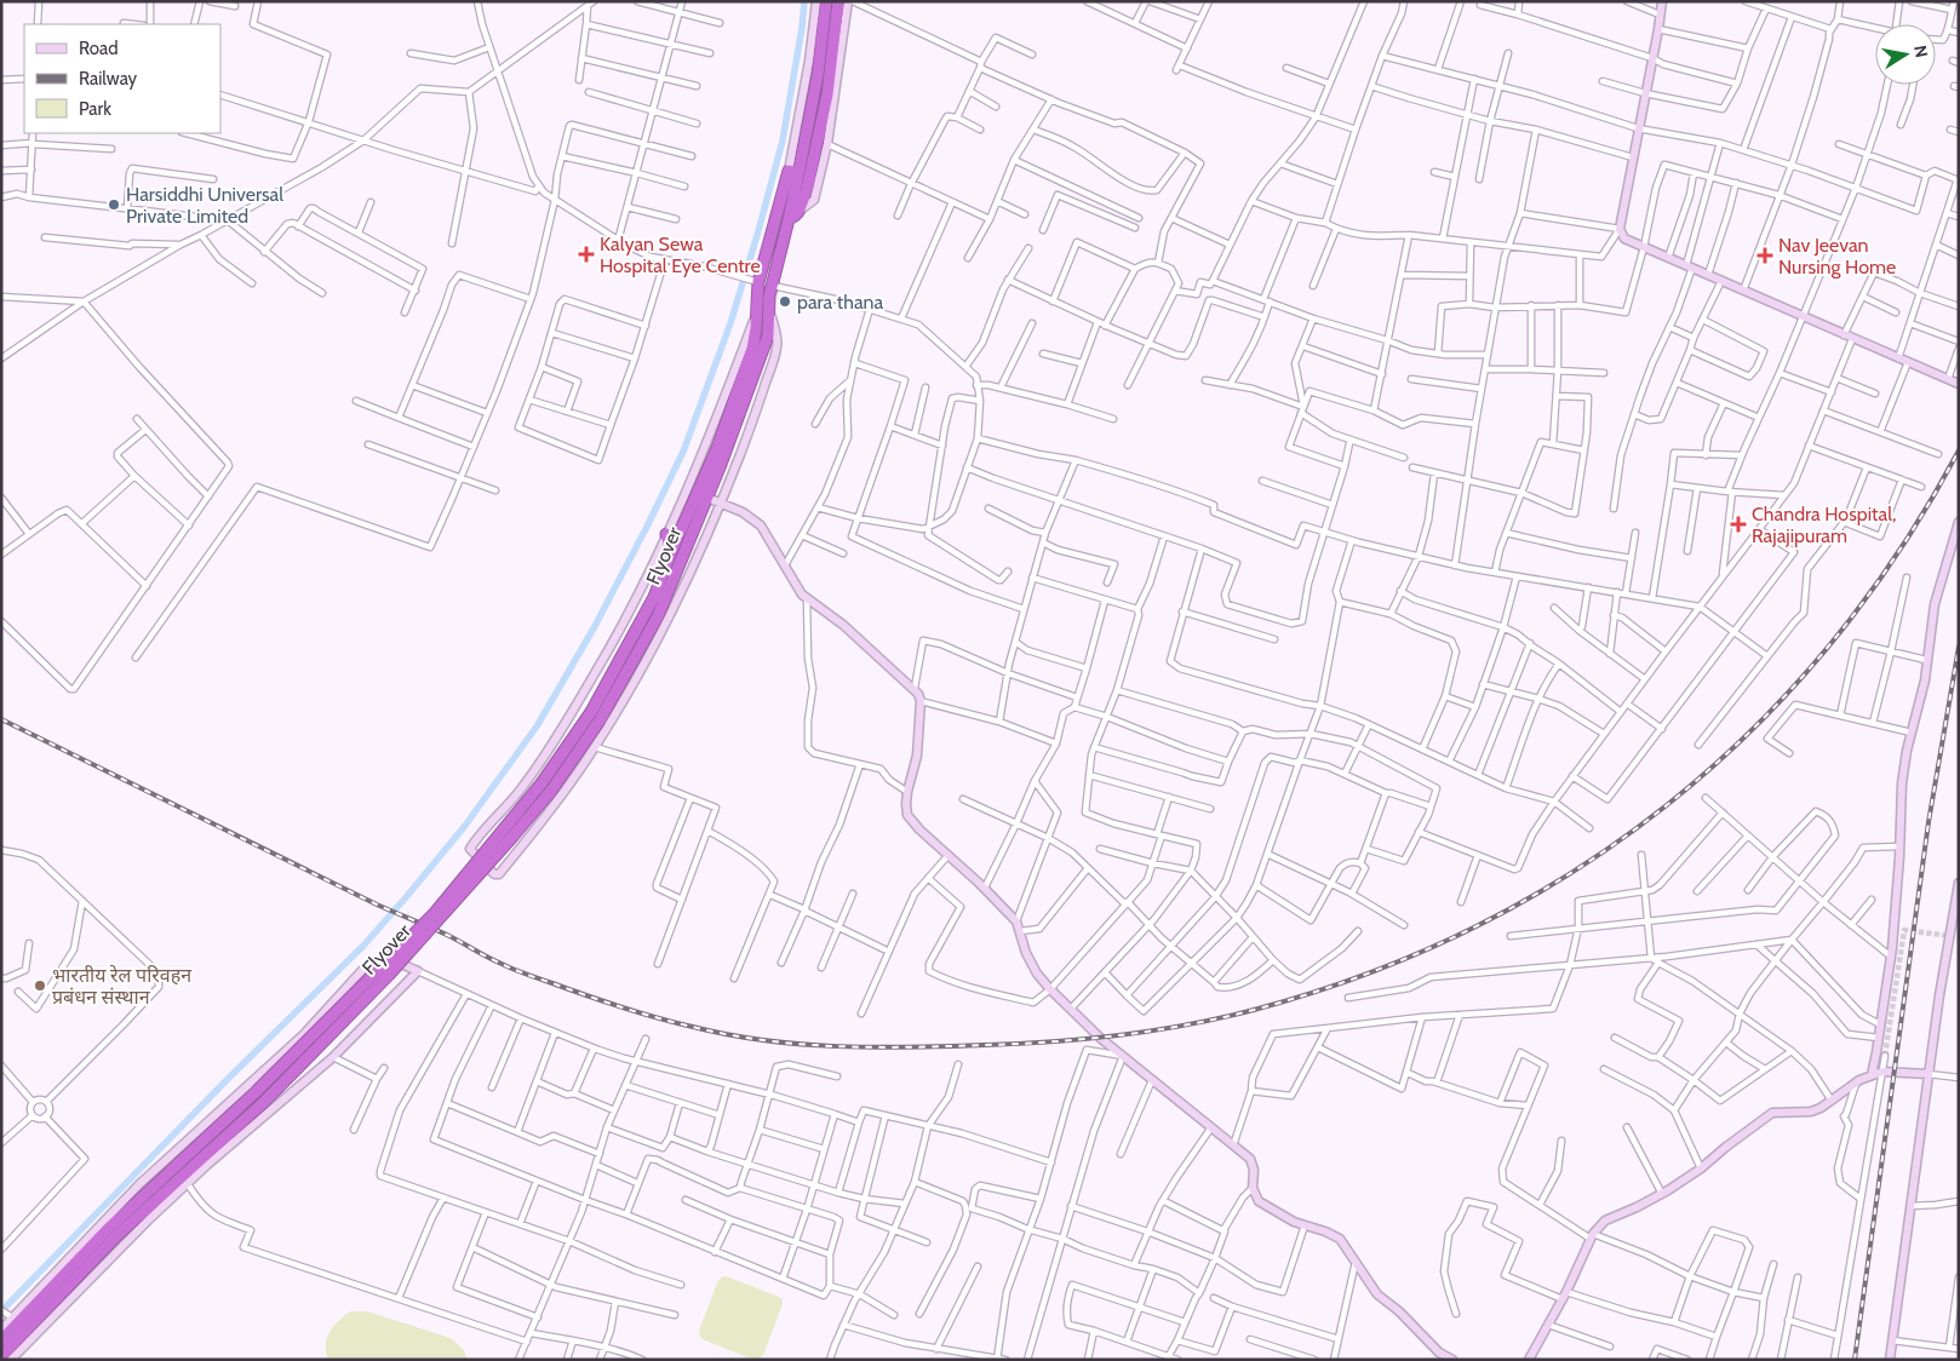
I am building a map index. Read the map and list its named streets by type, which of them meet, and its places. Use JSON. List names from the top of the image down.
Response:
{
  "streets": {
    "highway": ["Flyover"]
  },
  "places": {
    "other": ["Harsiddhi Universal Private Limited", "para thana", "भारतीय रेल परिवहन प्रबंधन संस्थान"],
    "health": ["Kalyan Sewa Hospital Eye Centre", "Nav Jeevan Nursing Home", "Chandra Hospital, Rajajipuram"]
  },
  "legend": ["Road", "Railway", "Park"],
  "north": "right"
}
